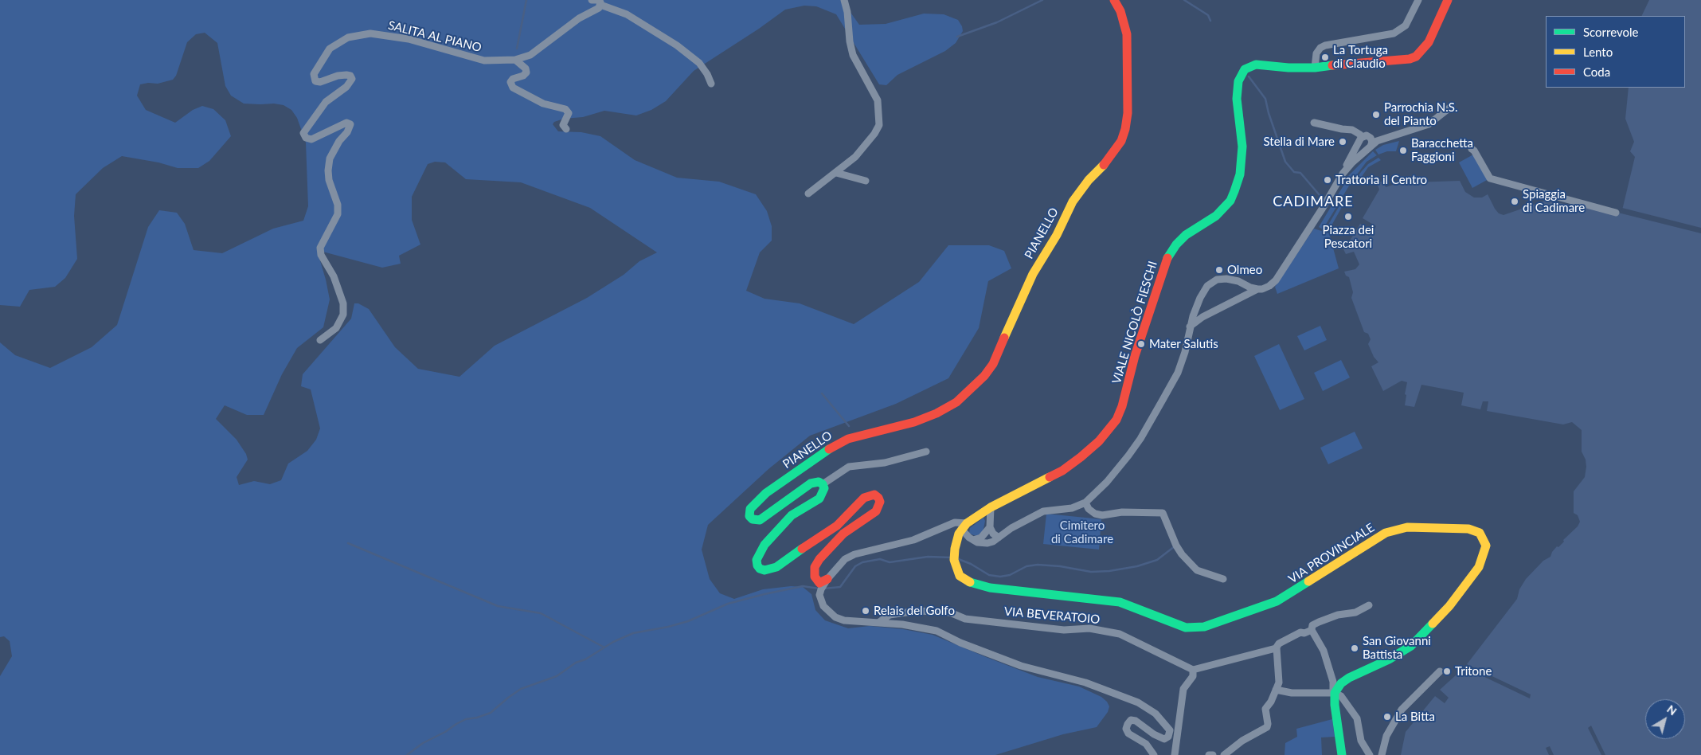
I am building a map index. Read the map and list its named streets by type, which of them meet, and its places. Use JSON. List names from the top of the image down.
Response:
{
  "streets": {
    "main road": ["PIANELLO", "VIALE NICOLÒ FIESCHI", "VIA PROVINCIALE"],
    "street": ["SALITA AL PIANO", "VIA BEVERATOIO"]
  },
  "crossings": [
    ["VIALE NICOLÒ FIESCHI", "VIA PROVINCIALE"]
  ],
  "districts": ["CADIMARE"],
  "parks": ["Cimitero di Cadimare"],
  "places": [
    "La Tortuga di Claudio",
    "Parrochia N.S. del Pianto",
    "Stella di Mare",
    "Baracchetta Faggioni",
    "Trattoria il Centro",
    "Spiaggia di Cadimare",
    "Piazza dei Pescatori",
    "Olmeo",
    "Mater Salutis",
    "Relais del Golfo",
    "San Giovanni Battista",
    "Tritone",
    "La Bitta"
  ],
  "legend": ["Scorrevole", "Lento", "Coda"],
  "north": "top right"
}
